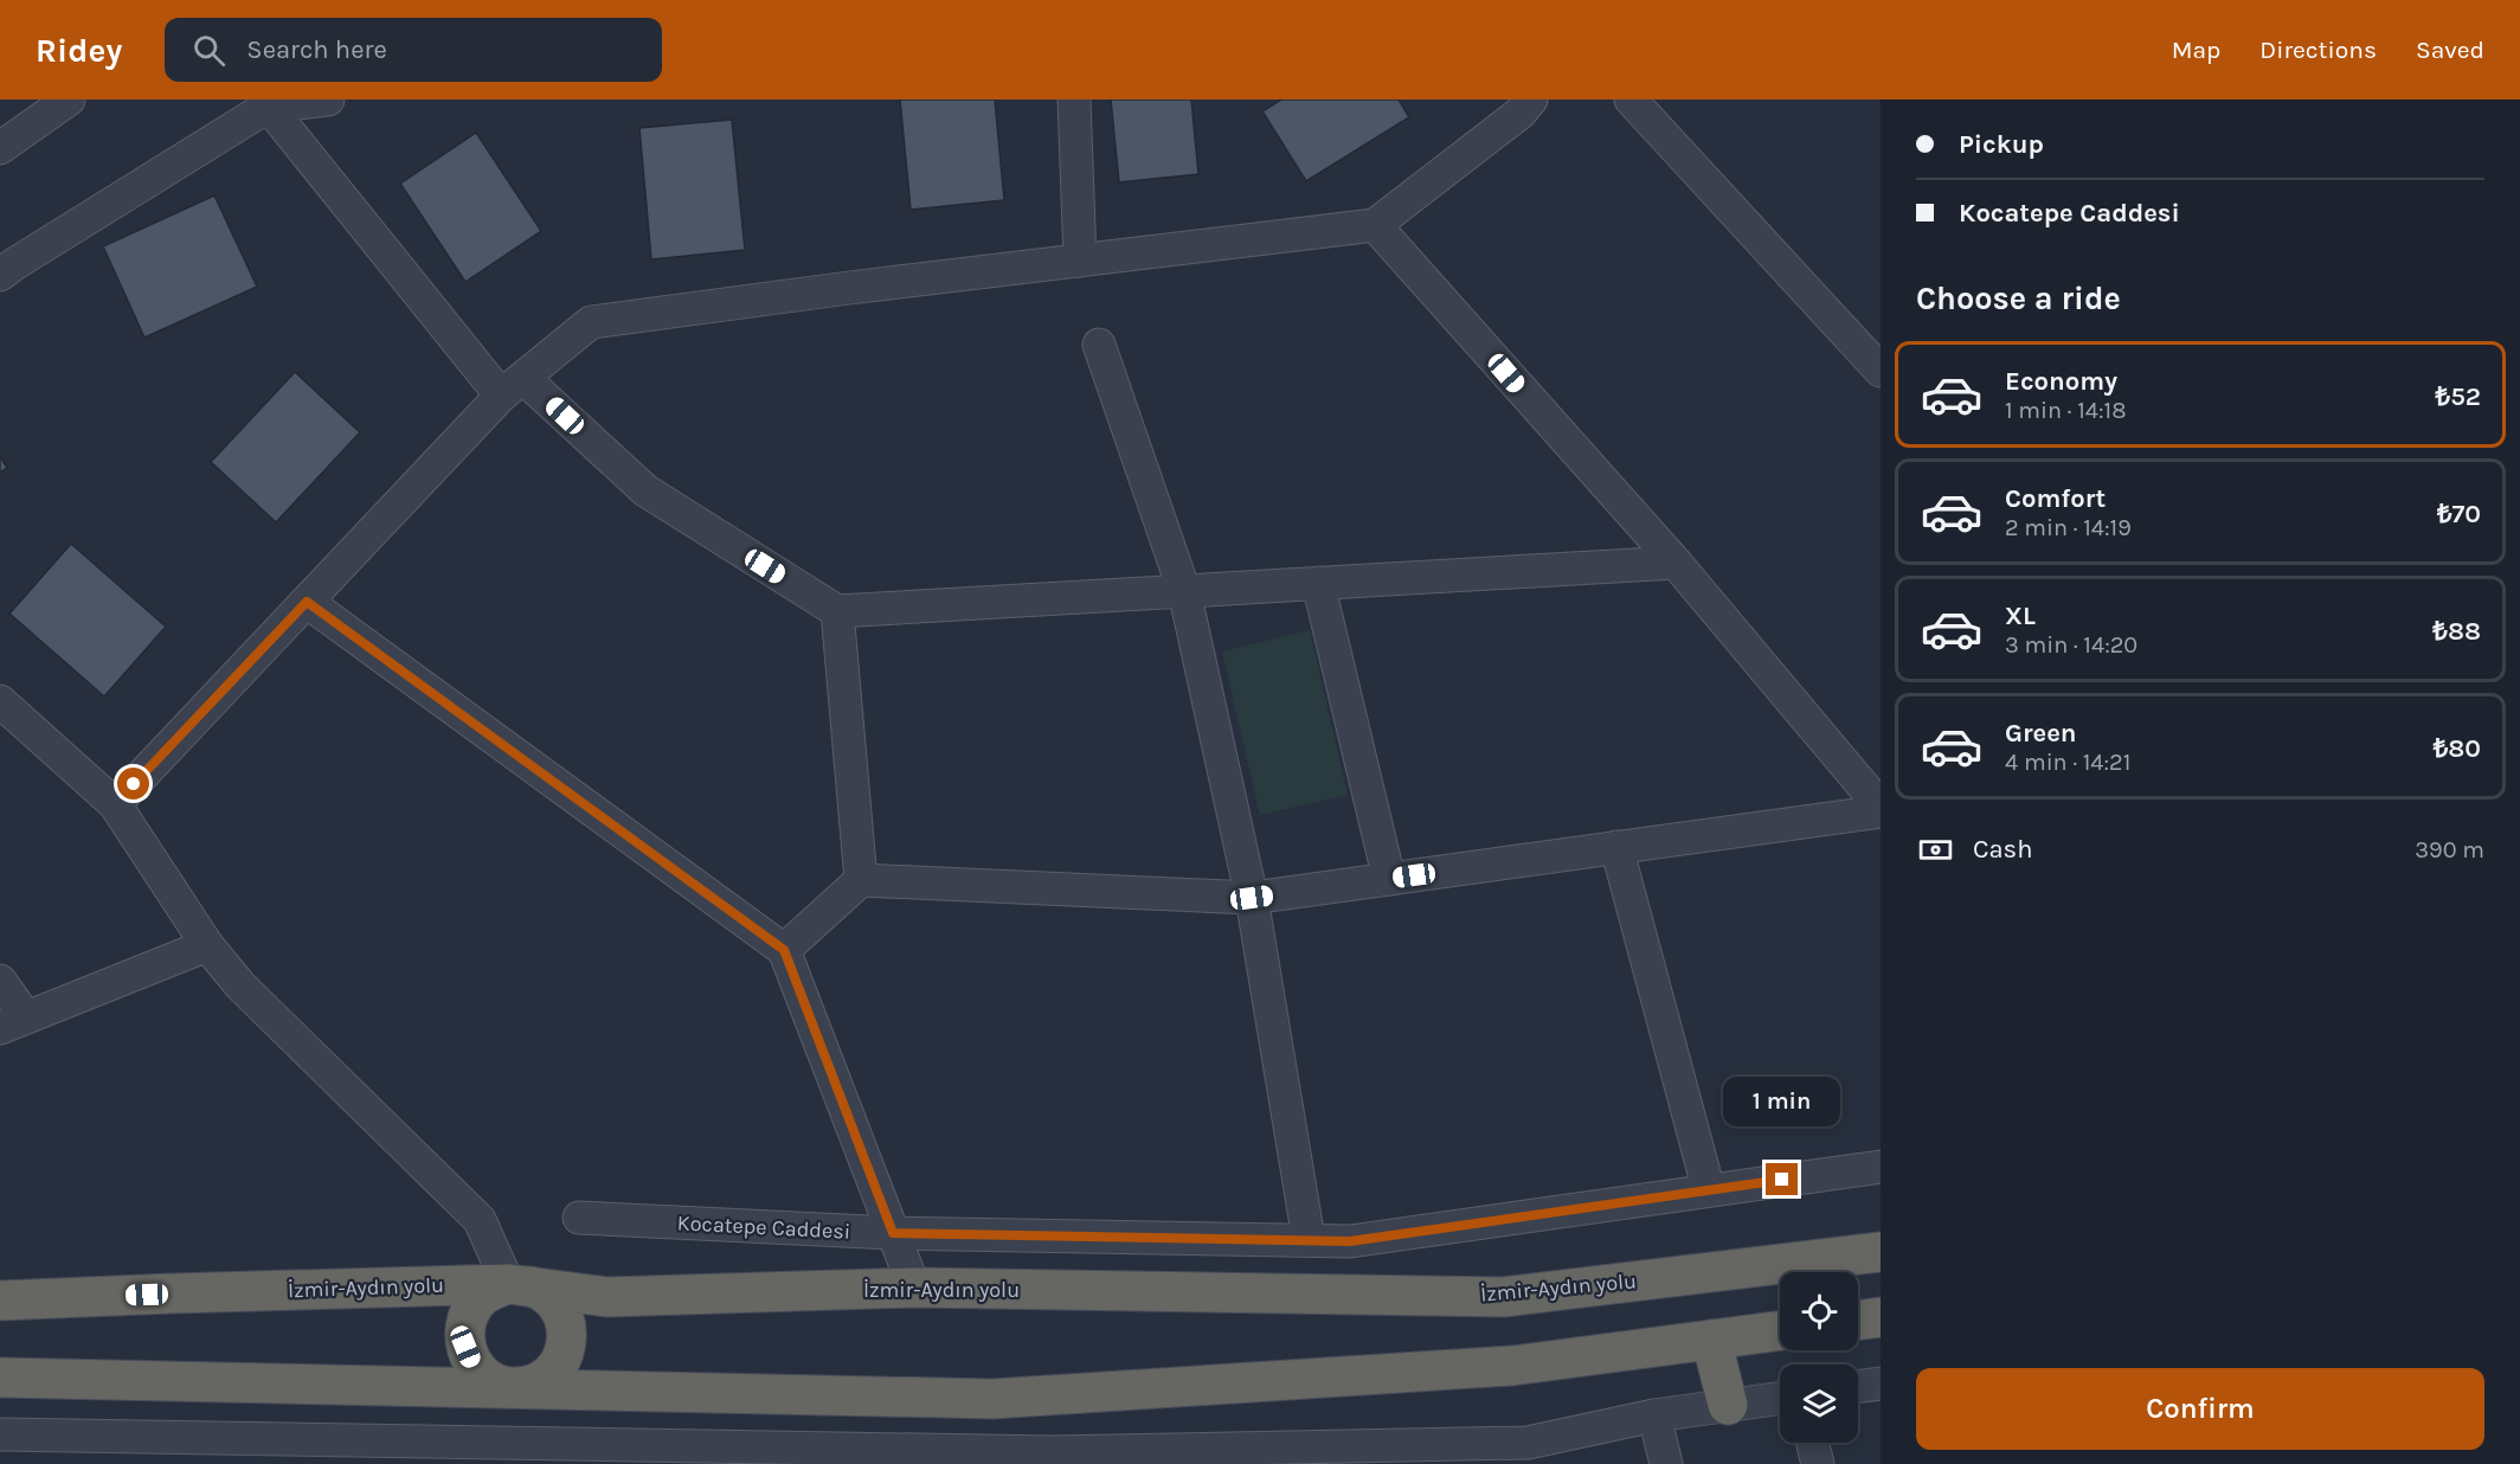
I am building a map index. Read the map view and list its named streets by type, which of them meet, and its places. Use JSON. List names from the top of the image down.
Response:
{
  "streets": {
    "highway": ["İzmir-Aydın yolu"],
    "street": ["Kocatepe Caddesi"]
  },
  "page": {
    "header": "Ridey",
    "search": "Search here",
    "nav": ["Map", "Directions", "Saved"],
    "banner": ["Pickup", "Kocatepe Caddesi"],
    "heading": "Choose a ride",
    "list": [
      {
        "name": "Economy",
        "note": "1 min · 14:18",
        "value": "₺52"
      },
      {
        "name": "Comfort",
        "note": "2 min · 14:19",
        "value": "₺70"
      },
      {
        "name": "XL",
        "note": "3 min · 14:20",
        "value": "₺88"
      },
      {
        "name": "Green",
        "note": "4 min · 14:21",
        "value": "₺80"
      }
    ],
    "pay": ["Cash", "390 m"],
    "bubble": "1 min",
    "buttons": "Confirm"
  }
}
